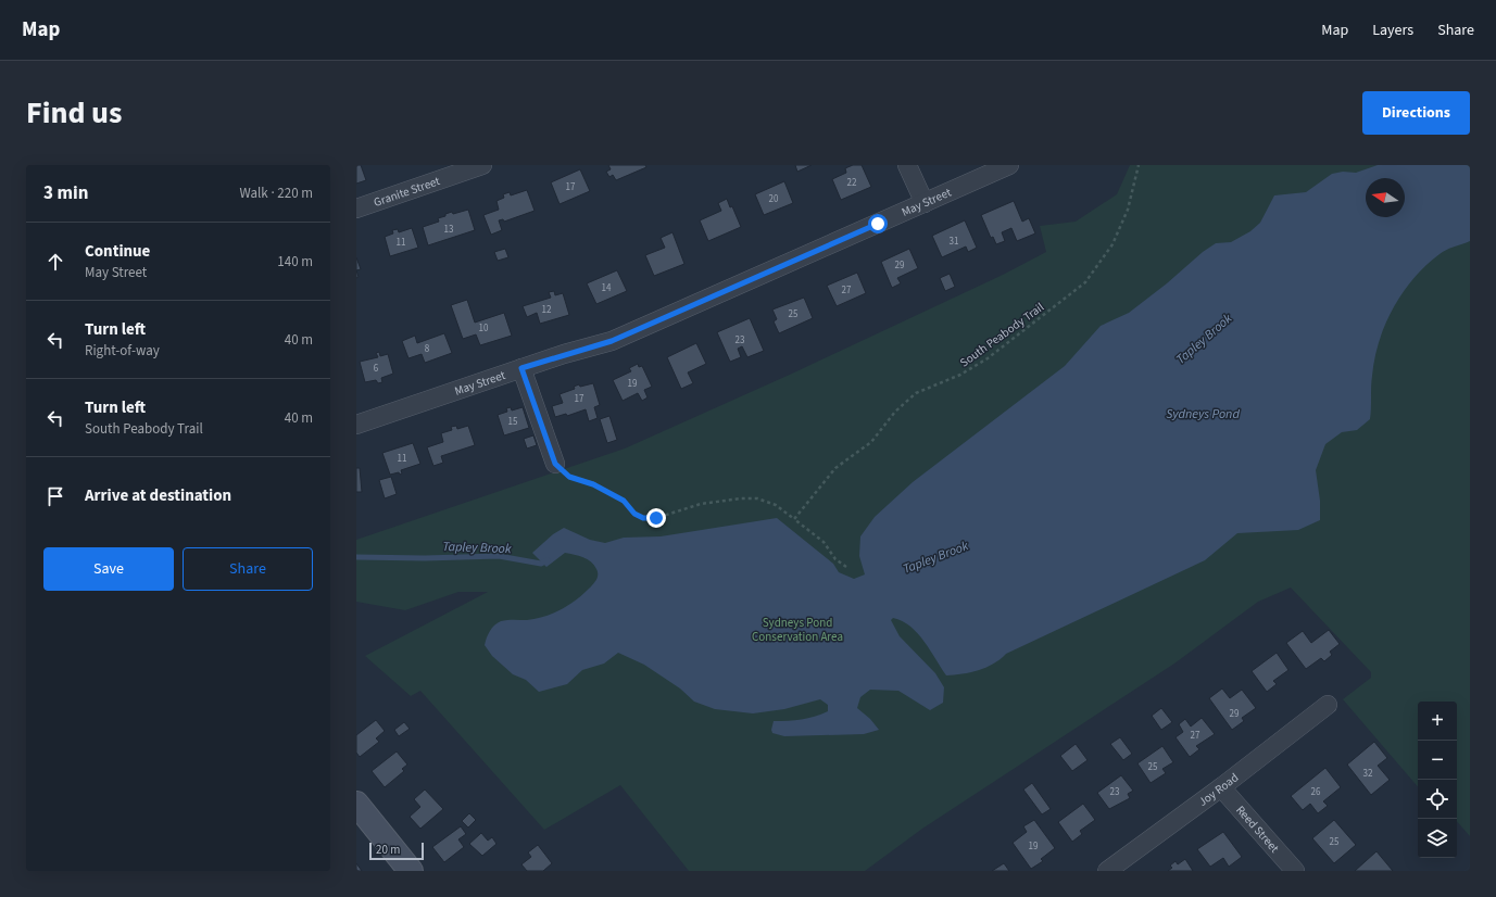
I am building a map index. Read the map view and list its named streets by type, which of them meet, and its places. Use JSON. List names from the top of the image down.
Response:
{
  "streets": {
    "street": [
      "Granite Street",
      "May Street",
      "Joy Road",
      "Reed Street"
    ],
    "path": ["South Peabody Trail"]
  },
  "crossings": [
    ["Joy Road", "Reed Street"]
  ],
  "water": ["Tapley Brook", "Sydneys Pond"],
  "parks": ["Sydneys Pond Conservation Area"],
  "house_numbers": [
    "22",
    "17",
    "20",
    "13",
    "31",
    "11",
    "29",
    "14",
    "27",
    "12",
    "25",
    "10",
    "23",
    "8",
    "6",
    "19",
    "17",
    "15",
    "11",
    "29",
    "27",
    "25",
    "32",
    "23",
    "26",
    "25",
    "19"
  ],
  "scale_bar": "20 m",
  "north": "left",
  "page": {
    "header": "Map",
    "nav": ["Map", "Layers", "Share"],
    "title": "Find us",
    "buttons": [
      "Directions",
      ["Save", "Share"]
    ],
    "heading": ["3 min", "Walk · 220 m"],
    "list": [
      ["Continue", "May Street", "140 m"],
      ["Turn left", "Right-of-way", "40 m"],
      ["Turn left", "South Peabody Trail", "40 m"],
      "Arrive at destination"
    ],
    "map_buttons": ["+", "−"],
    "scale": "20 m"
  }
}
